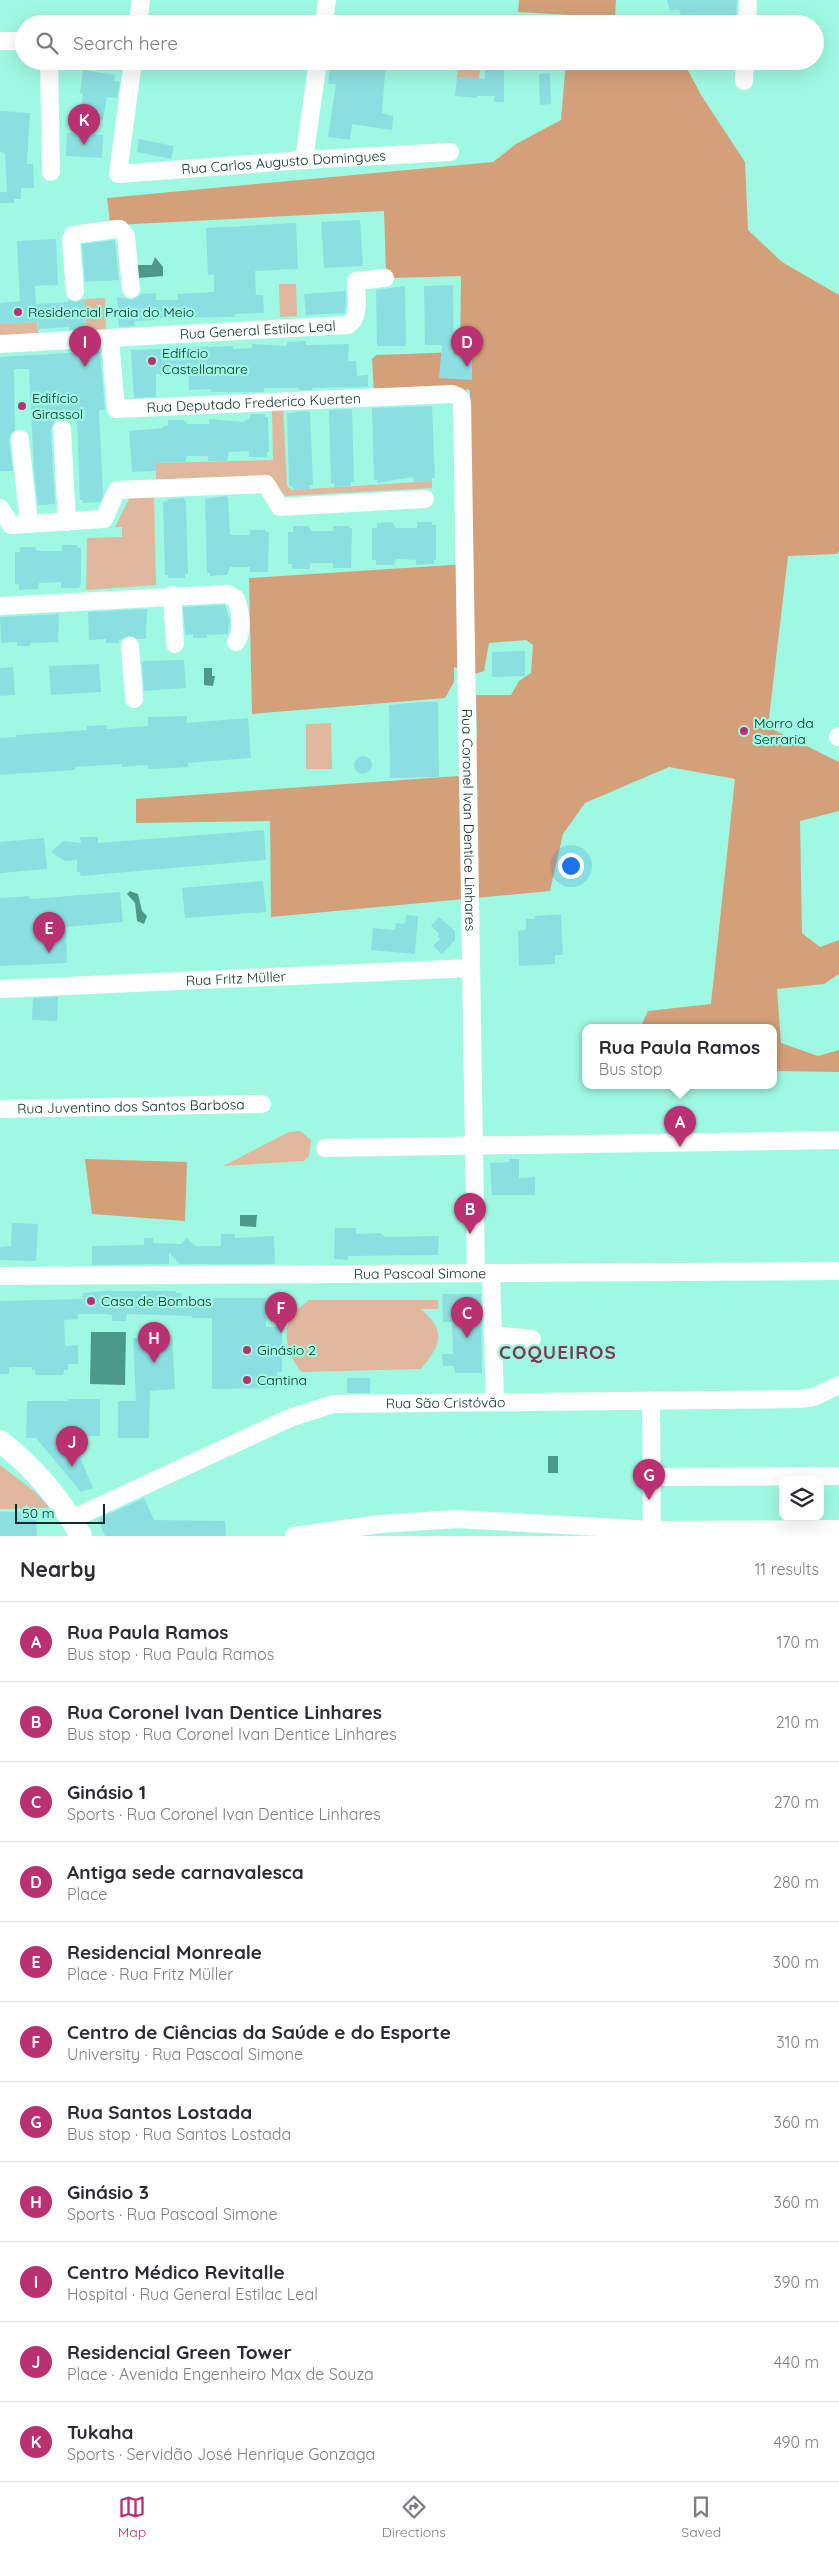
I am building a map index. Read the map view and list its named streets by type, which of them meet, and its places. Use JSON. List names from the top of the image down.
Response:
{
  "streets": {
    "street": [
      "Rua Carlos Augusto Domingues",
      "Rua General Estilac Leal",
      "Rua Deputado Frederico Kuerten",
      "Rua Coronel Ivan Dentice Linhares",
      "Rua Fritz Müller",
      "Rua Juventino dos Santos Barbosa",
      "Rua Pascoal Simone",
      "Rua São Cristóvão"
    ]
  },
  "crossings": [
    ["Rua General Estilac Leal", "Rua Deputado Frederico Kuerten"],
    ["Rua Deputado Frederico Kuerten", "Rua Coronel Ivan Dentice Linhares"],
    ["Rua Coronel Ivan Dentice Linhares", "Rua Fritz Müller"],
    ["Rua Coronel Ivan Dentice Linhares", "Rua Pascoal Simone"],
    ["Rua Coronel Ivan Dentice Linhares", "Rua São Cristóvão"]
  ],
  "districts": ["COQUEIROS"],
  "places": [
    "Residencial Praia do Meio",
    "Edifício Castellamare",
    "Edifício Girassol",
    "Morro da Serraria",
    "Casa de Bombas",
    "Ginásio 2",
    "Cantina"
  ],
  "scale_bar": "50 m",
  "page": {
    "search": "Search here",
    "pins": [
      "K",
      "D",
      "I",
      "E",
      "A",
      "B",
      "F",
      "C",
      "H",
      "J",
      "G"
    ],
    "popup": ["Rua Paula Ramos", "Bus stop"],
    "scale": "50 m",
    "heading": ["Nearby", "11 results"],
    "list": [
      {
        "mark": "A",
        "name": "Rua Paula Ramos",
        "note": "Bus stop · Rua Paula Ramos",
        "value": "170 m"
      },
      {
        "mark": "B",
        "name": "Rua Coronel Ivan Dentice Linhares",
        "note": "Bus stop · Rua Coronel Ivan Dentice Linhares",
        "value": "210 m"
      },
      {
        "mark": "C",
        "name": "Ginásio 1",
        "note": "Sports · Rua Coronel Ivan Dentice Linhares",
        "value": "270 m"
      },
      {
        "mark": "D",
        "name": "Antiga sede carnavalesca",
        "note": "Place",
        "value": "280 m"
      },
      {
        "mark": "E",
        "name": "Residencial Monreale",
        "note": "Place · Rua Fritz Müller",
        "value": "300 m"
      },
      {
        "mark": "F",
        "name": "Centro de Ciências da Saúde e do Esporte",
        "note": "University · Rua Pascoal Simone",
        "value": "310 m"
      },
      {
        "mark": "G",
        "name": "Rua Santos Lostada",
        "note": "Bus stop · Rua Santos Lostada",
        "value": "360 m"
      },
      {
        "mark": "H",
        "name": "Ginásio 3",
        "note": "Sports · Rua Pascoal Simone",
        "value": "360 m"
      },
      {
        "mark": "I",
        "name": "Centro Médico Revitalle",
        "note": "Hospital · Rua General Estilac Leal",
        "value": "390 m"
      },
      {
        "mark": "J",
        "name": "Residencial Green Tower",
        "note": "Place · Avenida Engenheiro Max de Souza",
        "value": "440 m"
      },
      {
        "mark": "K",
        "name": "Tukaha",
        "note": "Sports · Servidão José Henrique Gonzaga",
        "value": "490 m"
      }
    ],
    "nav": ["Map", "Directions", "Saved"]
  }
}
